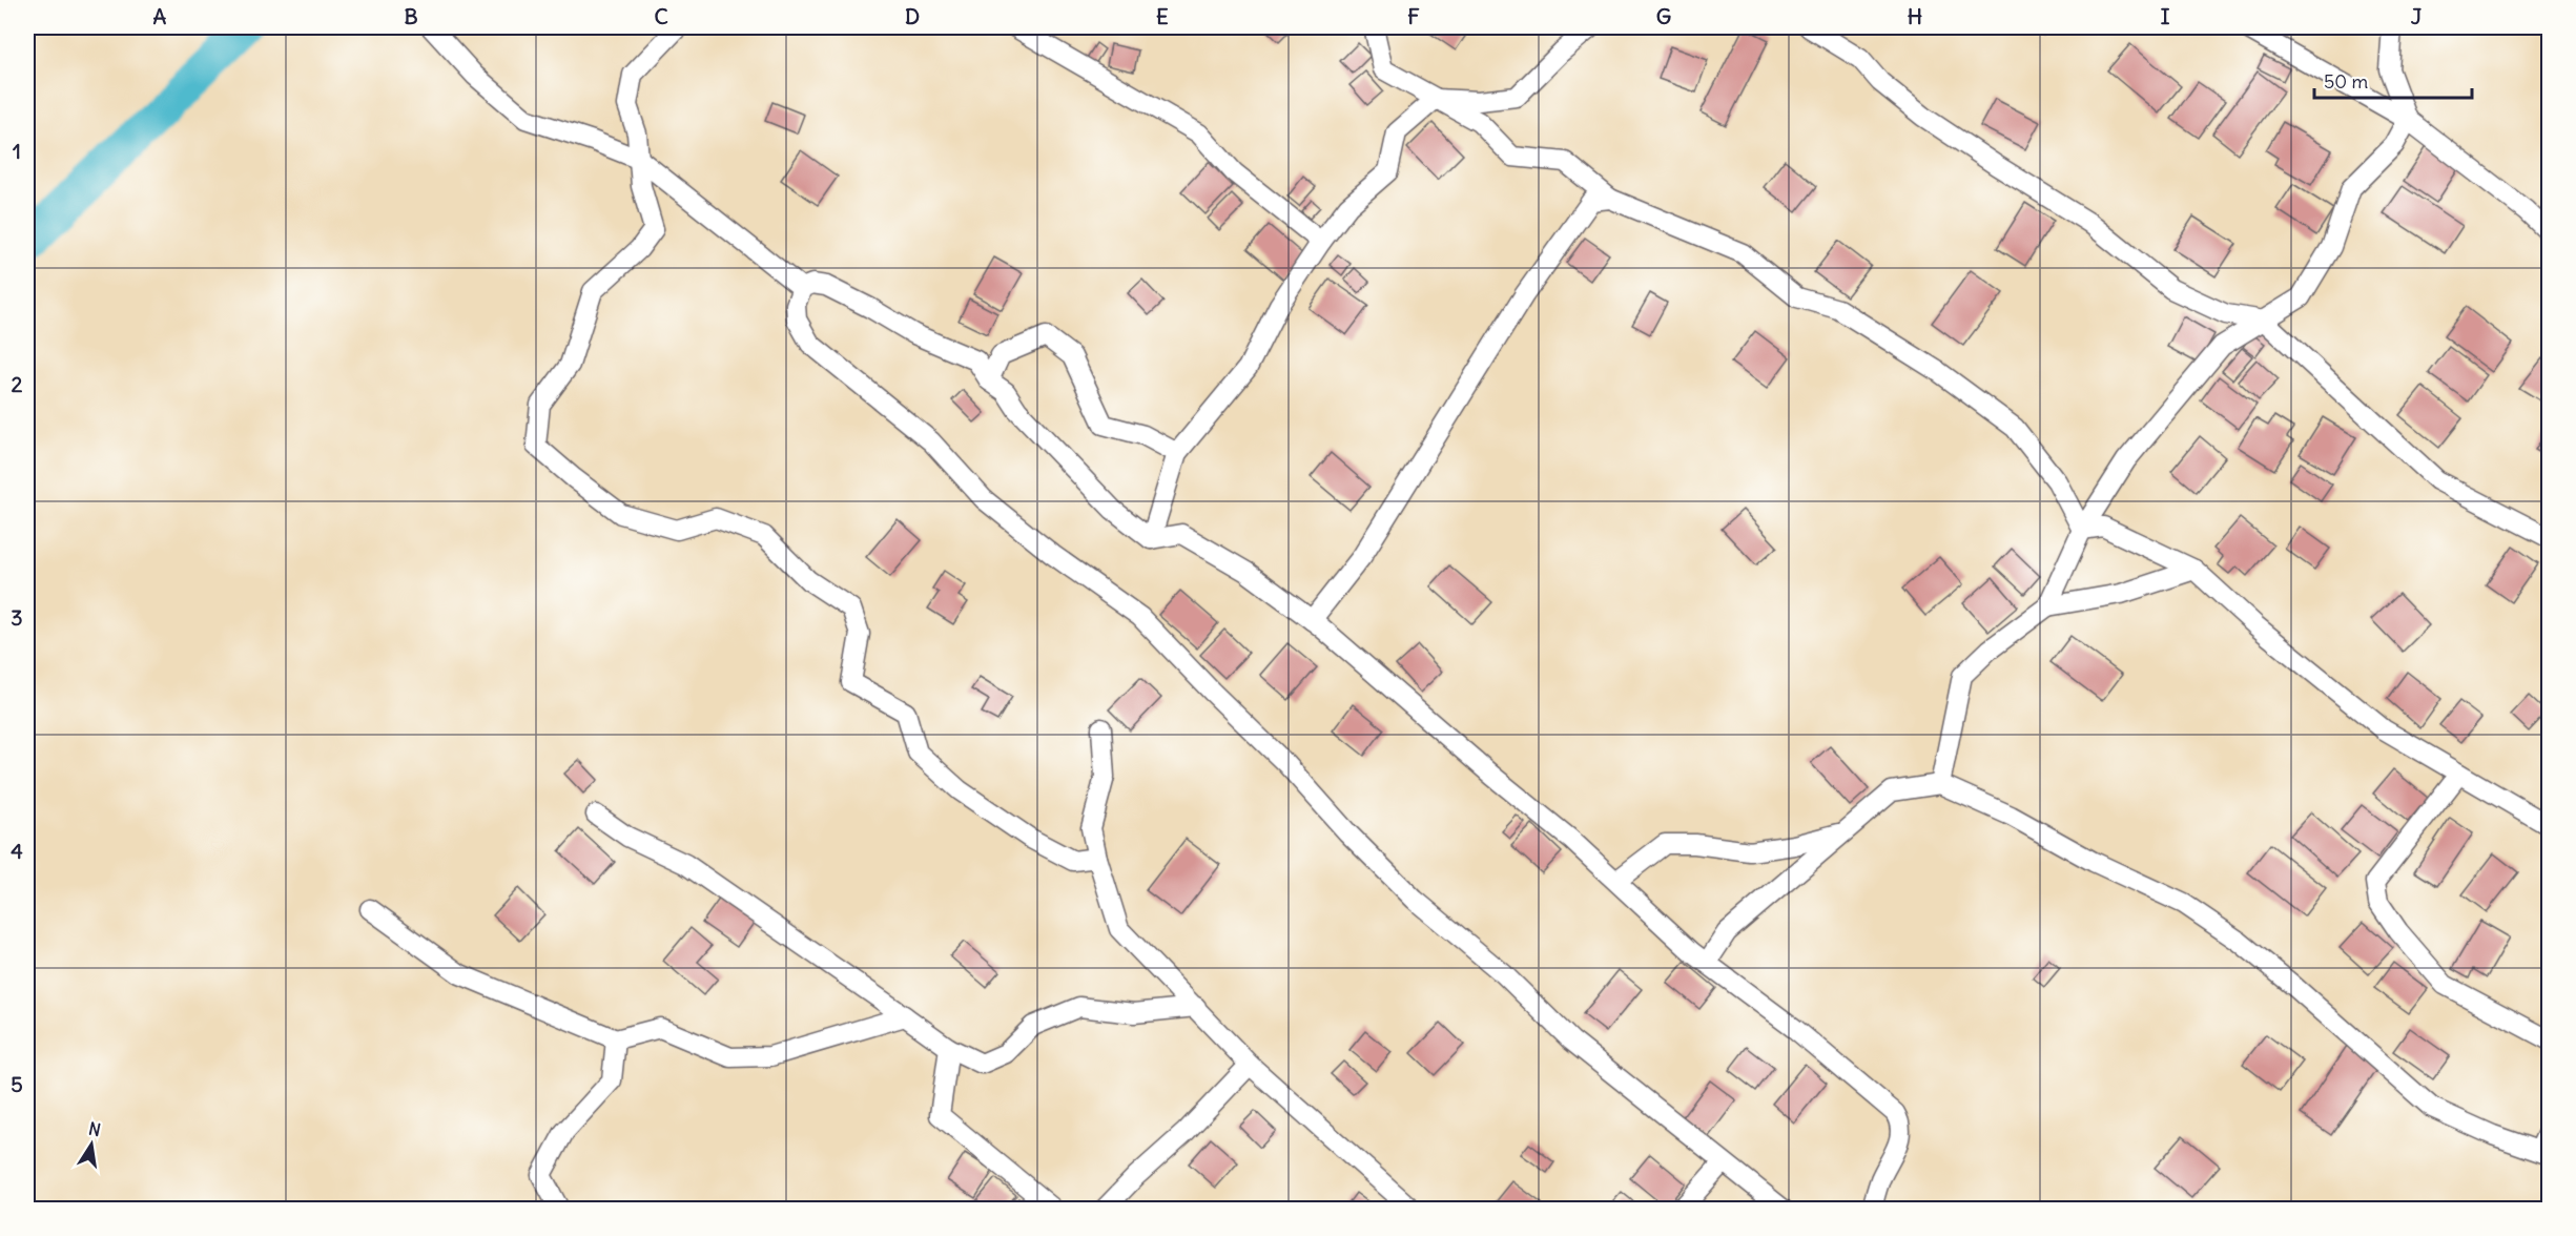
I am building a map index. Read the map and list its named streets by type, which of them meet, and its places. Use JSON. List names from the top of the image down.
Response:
{
  "scale_bar": "50 m",
  "north": "top",
  "grid": {
    "columns": [
      "A",
      "B",
      "C",
      "D",
      "E",
      "F",
      "G",
      "H",
      "I",
      "J"
    ],
    "rows": [
      "1",
      "2",
      "3",
      "4",
      "5"
    ]
  }
}
